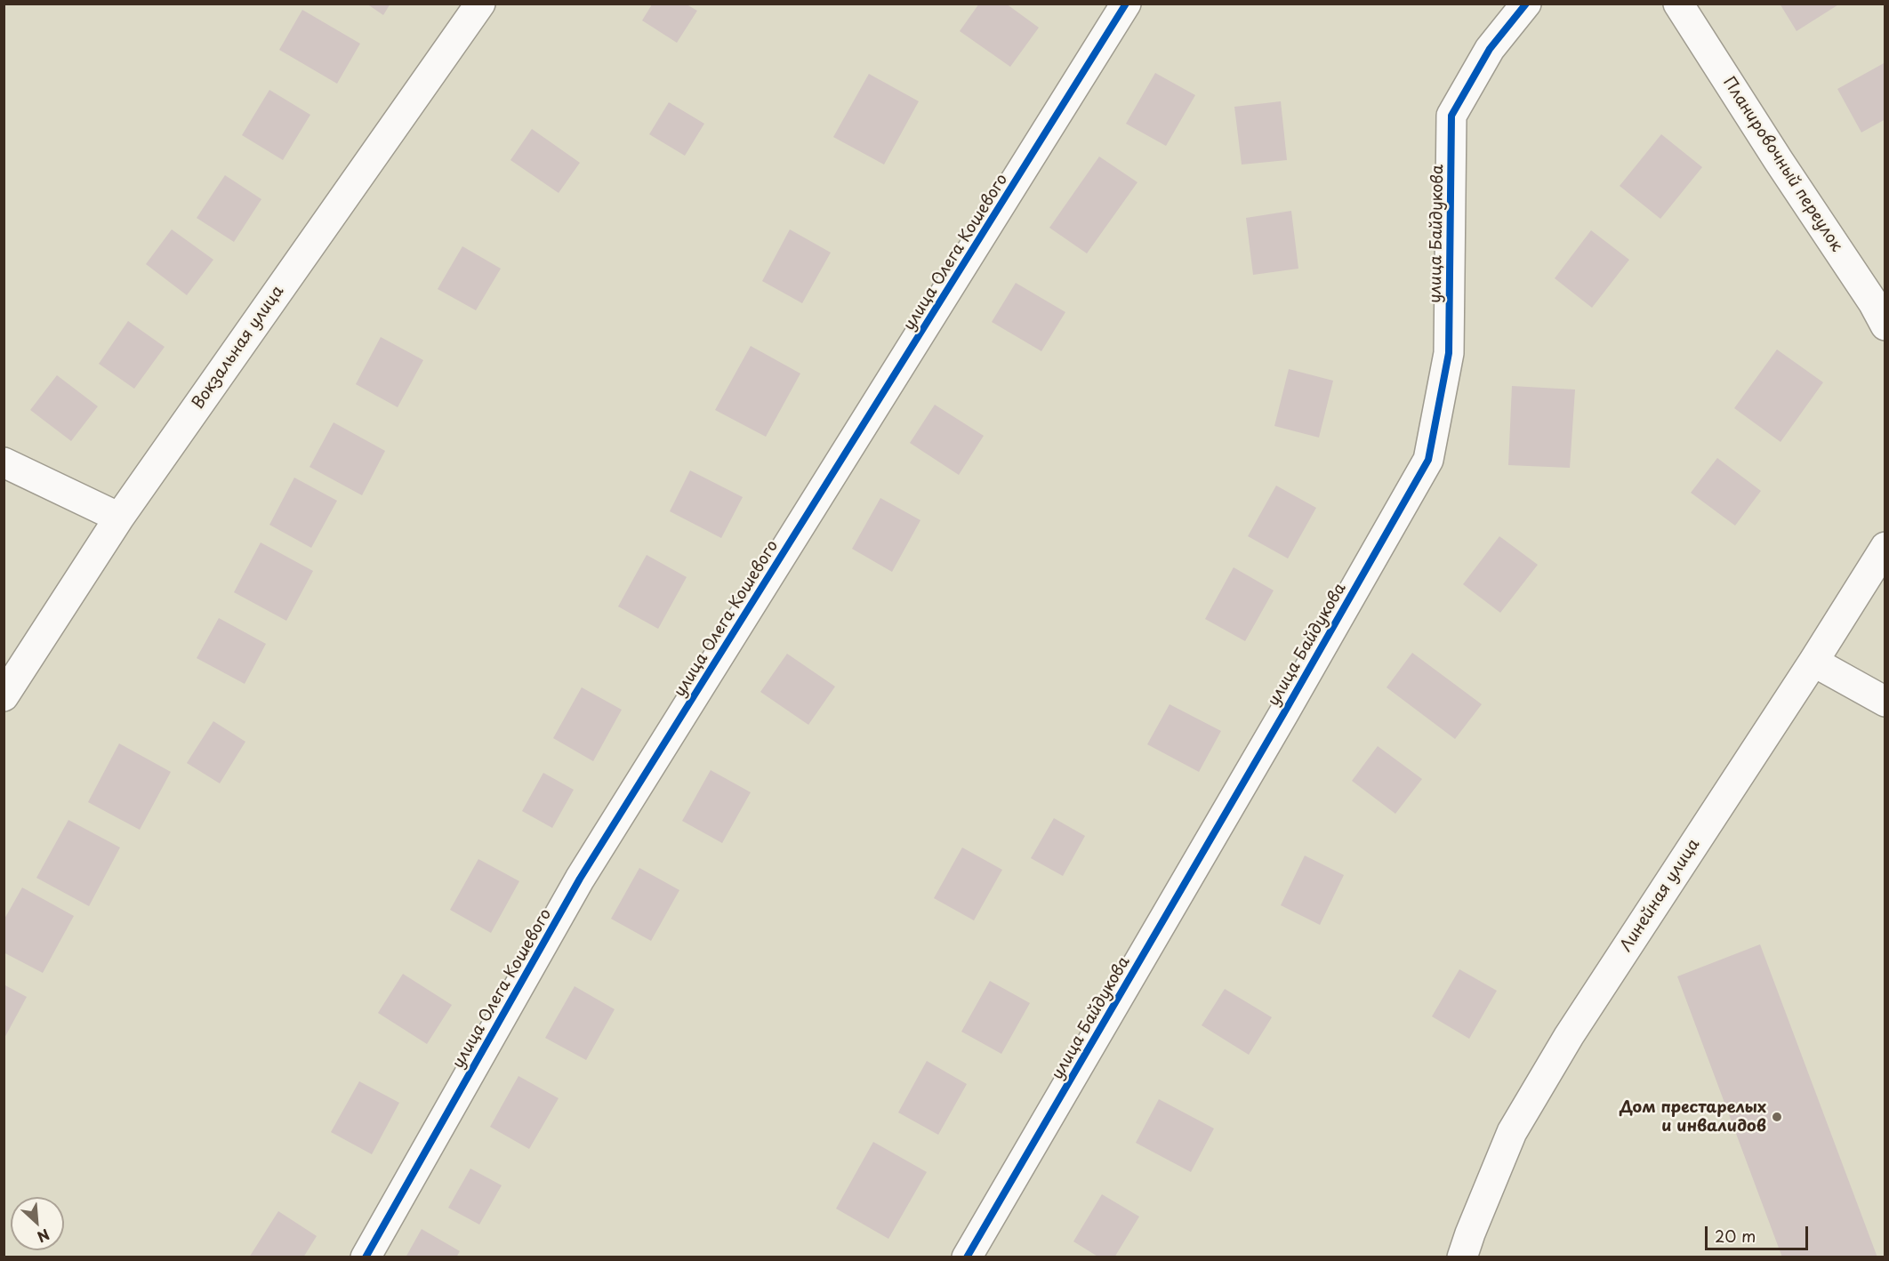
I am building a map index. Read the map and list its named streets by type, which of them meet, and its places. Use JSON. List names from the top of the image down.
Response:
{
  "streets": {
    "street": [
      "Планировочный переулок",
      "улица Байдукова",
      "улица Олега Кошевого",
      "Вокзальная улица",
      "Линейная улица"
    ]
  },
  "places": ["Дом престарелых и инвалидов"],
  "scale_bar": "20 m",
  "north": "bottom right"
}
